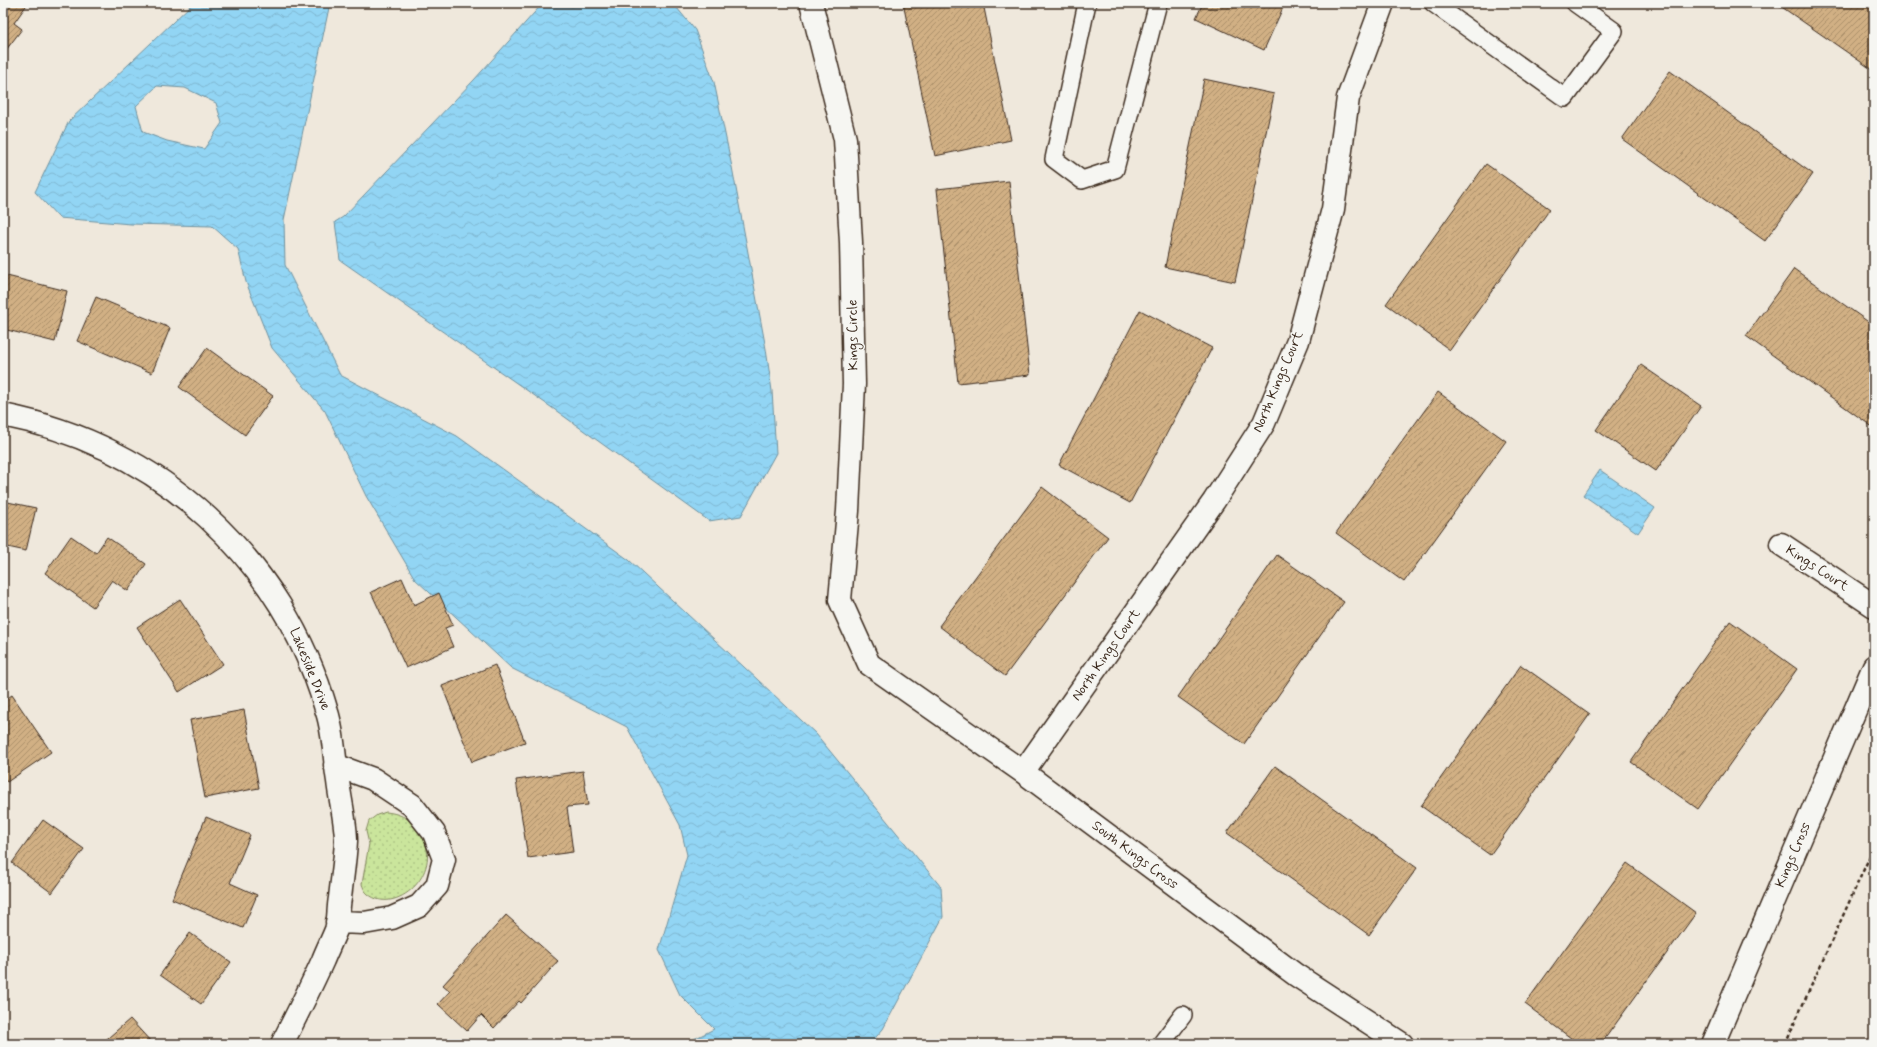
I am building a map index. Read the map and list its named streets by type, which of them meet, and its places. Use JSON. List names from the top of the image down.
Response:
{
  "streets": {
    "street": [
      "Kings Circle",
      "North Kings Court",
      "Kings Court",
      "Lakeside Drive",
      "South Kings Cross",
      "Kings Cross"
    ]
  },
  "crossings": [
    ["Kings Circle", "South Kings Cross"],
    ["North Kings Court", "South Kings Cross"]
  ]
}
